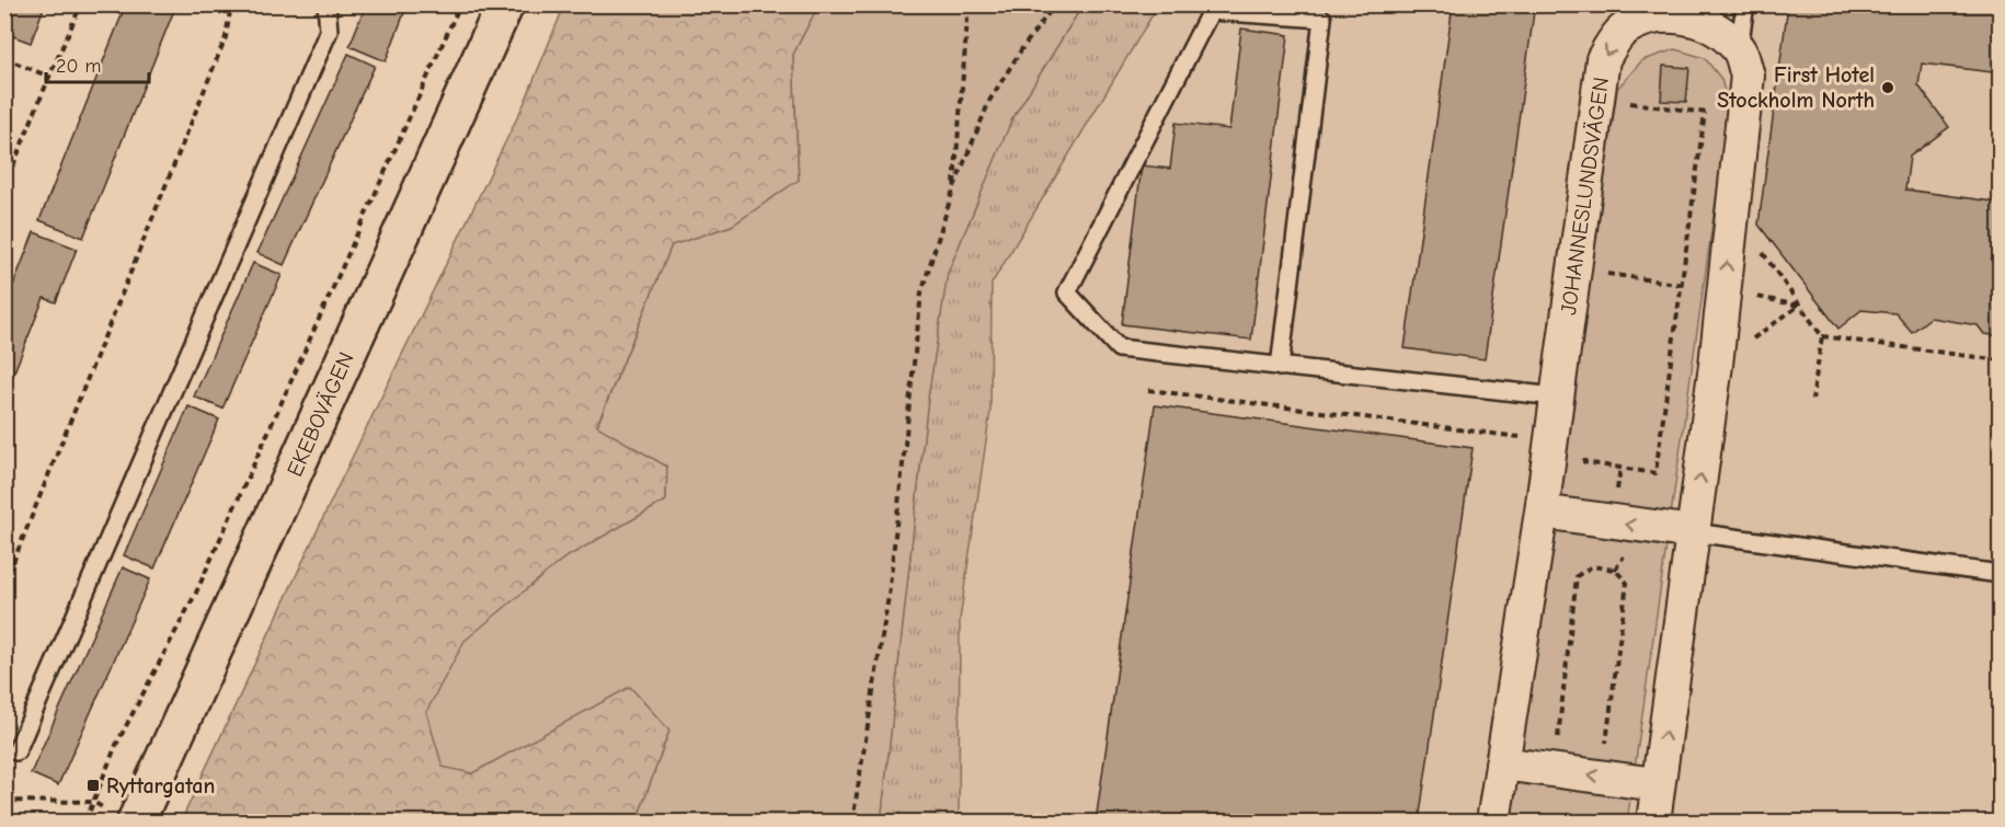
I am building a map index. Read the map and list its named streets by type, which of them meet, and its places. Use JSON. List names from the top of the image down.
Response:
{
  "streets": {
    "street": ["JOHANNESLUNDSVÄGEN", "EKEBOVÄGEN"]
  },
  "places": {
    "other": ["First Hotel Stockholm North"],
    "transit": ["Ryttargatan"]
  },
  "scale_bar": "20 m"
}
